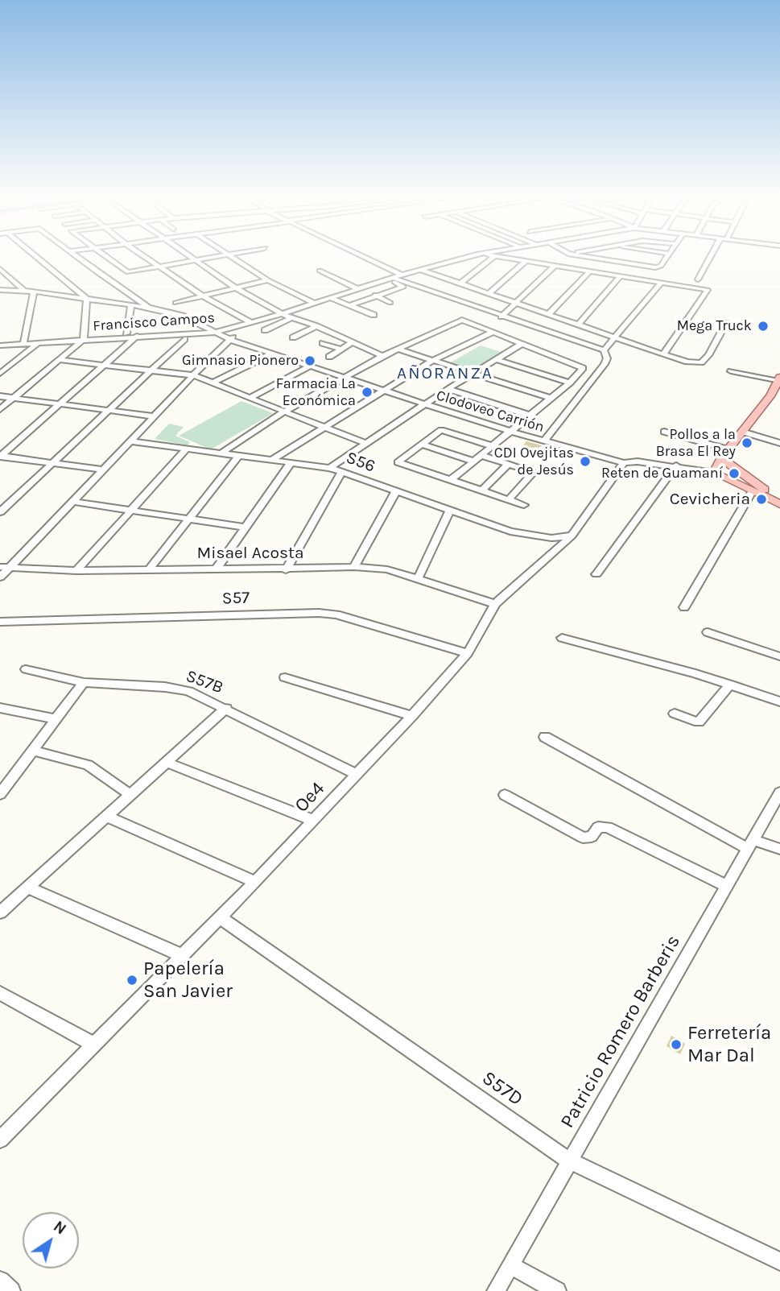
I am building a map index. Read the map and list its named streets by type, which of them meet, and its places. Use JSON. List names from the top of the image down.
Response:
{
  "streets": {
    "street": [
      "Francisco Campos",
      "Clodoveo Carrión",
      "S56",
      "Misael Acosta",
      "S57",
      "S57B",
      "Oe4",
      "Patricio Romero Barberis",
      "S57D"
    ]
  },
  "crossings": [
    ["Clodoveo Carrión", "Oe4"],
    ["S56", "Oe4"],
    ["Misael Acosta", "Oe4"],
    ["S57", "Oe4"],
    ["S57B", "Oe4"],
    ["Oe4", "S57D"],
    ["Patricio Romero Barberis", "S57D"]
  ],
  "districts": ["AÑORANZA"],
  "places": [
    "Mega Truck",
    "Gimnasio Pionero",
    "Farmacia La Económica",
    "Pollos a la Brasa El Rey",
    "CDI Ovejitas de Jesús",
    "Reten de Guamaní",
    "Cevicheria",
    "Papelería San Javier",
    "Ferretería Mar Dal"
  ],
  "north": "top right"
}
